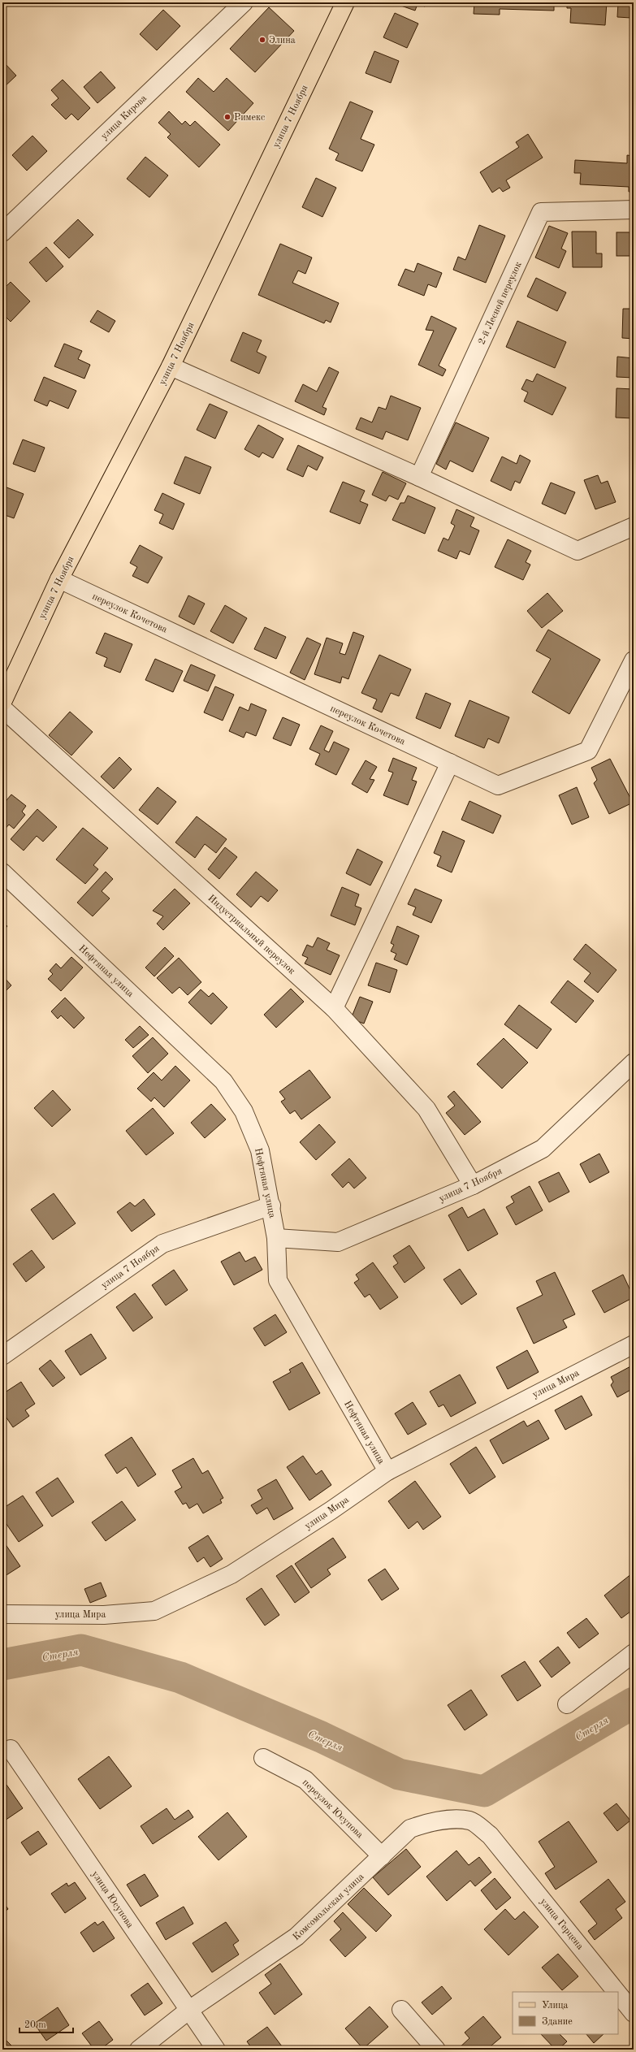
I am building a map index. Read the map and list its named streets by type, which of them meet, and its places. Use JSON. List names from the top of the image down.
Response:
{
  "streets": {
    "main road": ["улица 7 Ноября"],
    "street": [
      "улица Кирова",
      "2-й Лесной переулок",
      "переулок Кочетова",
      "Индустриальный переулок",
      "Нефтяная улица",
      "улица Мира",
      "переулок Юсупова",
      "улица Юсупова",
      "Комсомольская улица",
      "улица Герцена"
    ]
  },
  "crossings": [
    ["улица 7 Ноября", "переулок Кочетова"],
    ["улица 7 Ноября", "Индустриальный переулок"],
    ["улица 7 Ноября", "Нефтяная улица"],
    ["Нефтяная улица", "улица Мира"],
    ["переулок Юсупова", "Комсомольская улица"],
    ["улица Юсупова", "Комсомольская улица"],
    ["Комсомольская улица", "улица Герцена"]
  ],
  "water": ["Стерля"],
  "places": ["Элина", "Римекс"],
  "legend": ["Улица", "Здание"],
  "scale_bar": "20 m"
}
